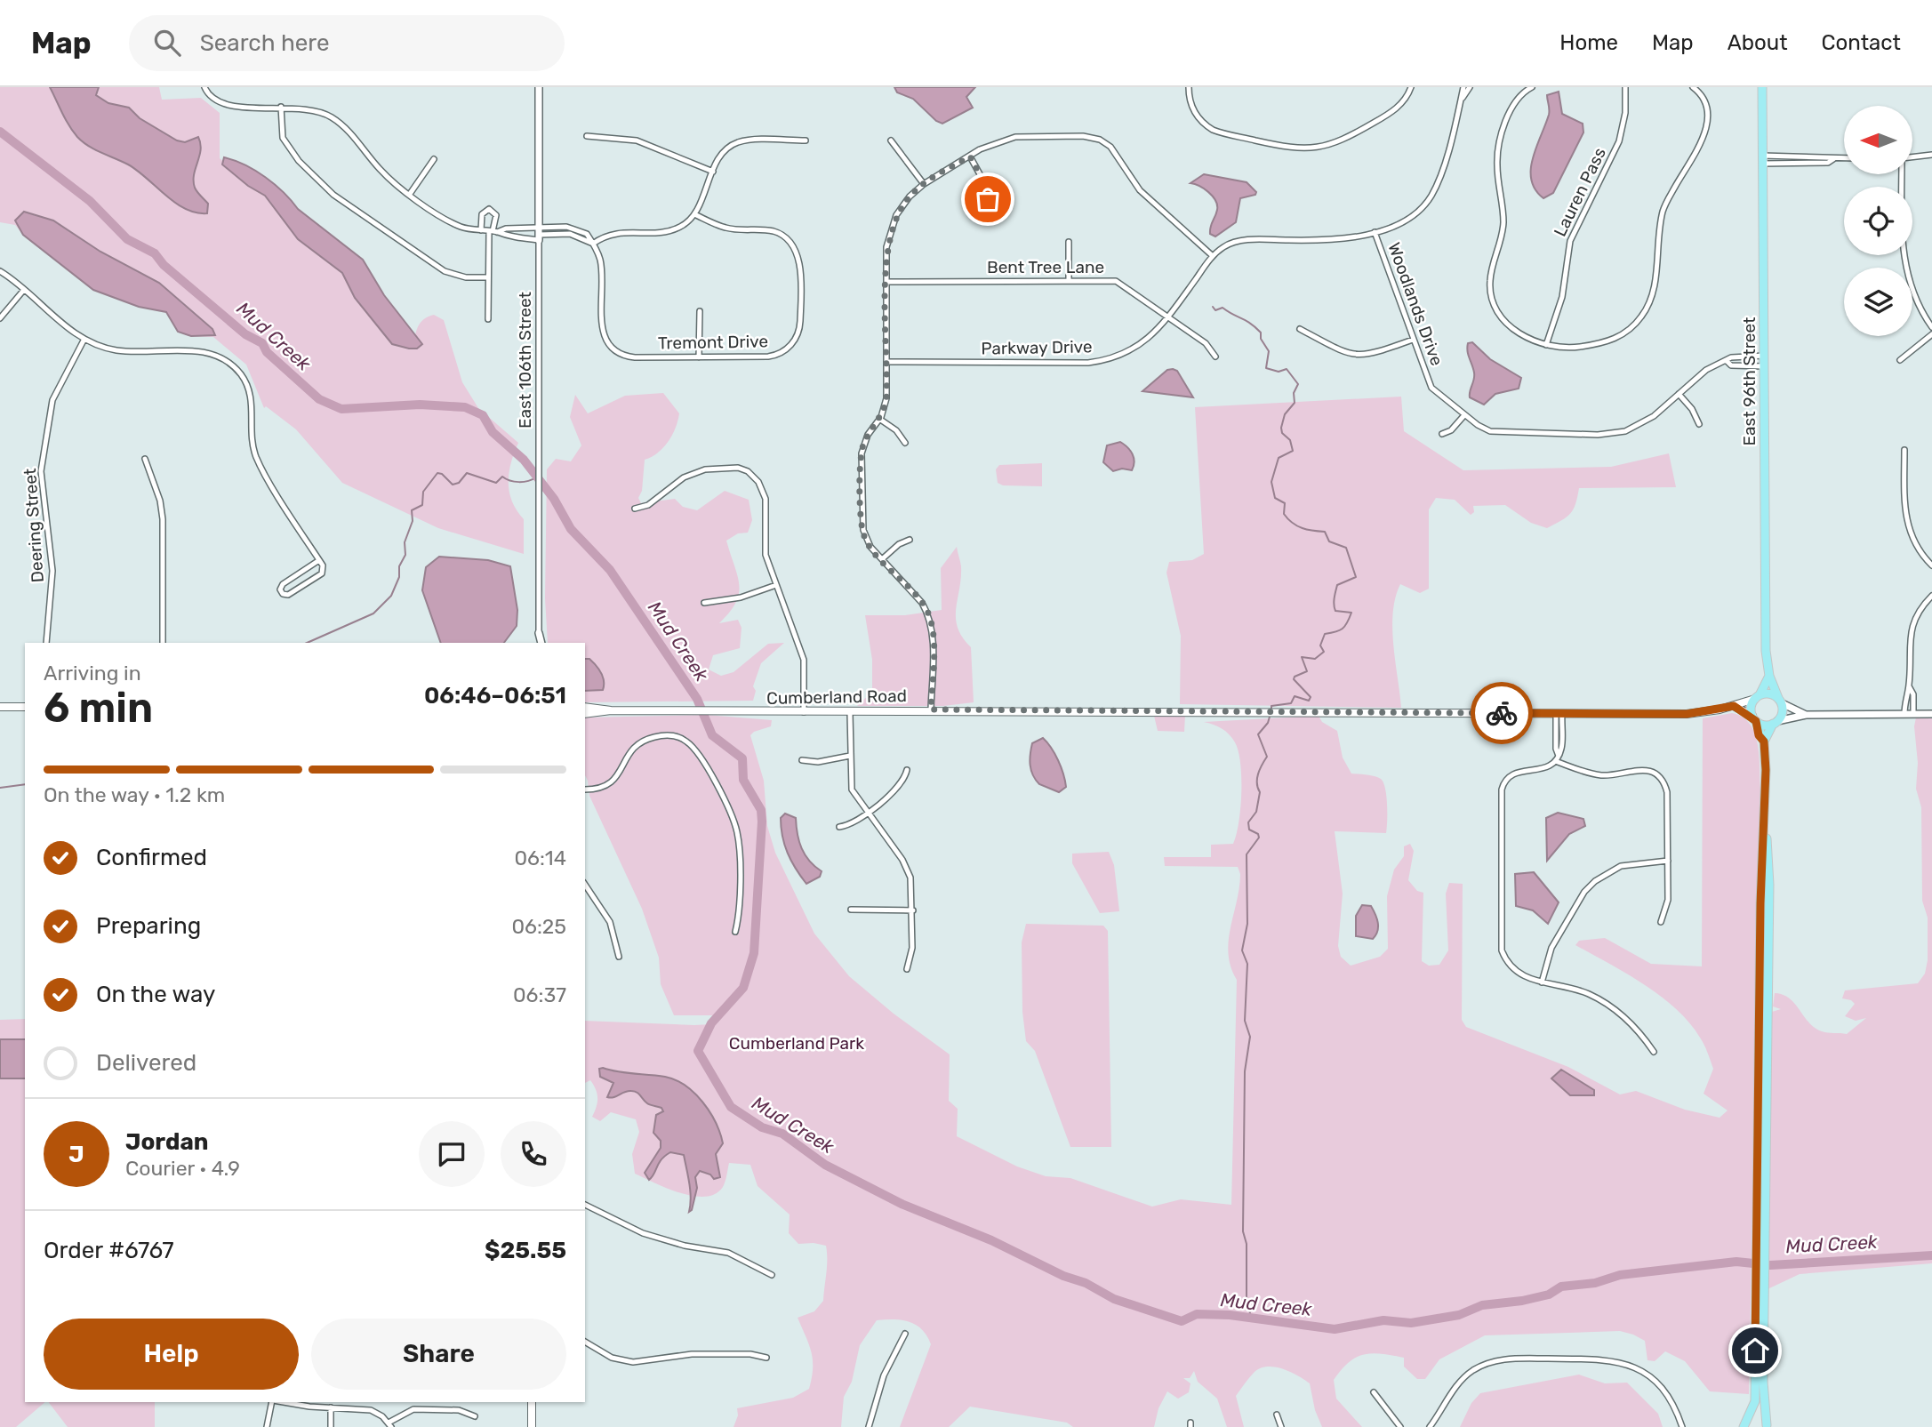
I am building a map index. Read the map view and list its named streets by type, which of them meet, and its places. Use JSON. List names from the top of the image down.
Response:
{
  "streets": {
    "main road": ["East 96th Street", "Cumberland Road"],
    "street": [
      "Lauren Pass",
      "Bent Tree Lane",
      "Woodlands Drive",
      "Tremont Drive",
      "Parkway Drive",
      "East 106th Street",
      "Deering Street"
    ]
  },
  "crossings": [
    ["Bent Tree Lane", "Parkway Drive"],
    ["Woodlands Drive", "Parkway Drive"],
    ["Woodlands Drive", "East 96th Street"],
    ["East 96th Street", "Cumberland Road"]
  ],
  "water": ["Mud Creek"],
  "parks": ["Cumberland Park"],
  "north": "left",
  "page": {
    "header": "Map",
    "search": "Search here",
    "nav": [
      "Home",
      "Map",
      "About",
      "Contact"
    ],
    "heading": ["6 min", "Arriving in", "06:46–06:51"],
    "panel": [
      "Jordan",
      "Courier · 4.9",
      "Order #6767",
      "$25.55"
    ],
    "bar": "On the way · 1.2 km",
    "list": [
      ["Confirmed", "06:14"],
      ["Preparing", "06:25"],
      ["On the way", "06:37"],
      "Delivered"
    ],
    "round": "J",
    "buttons": ["Help", "Share"]
  }
}
